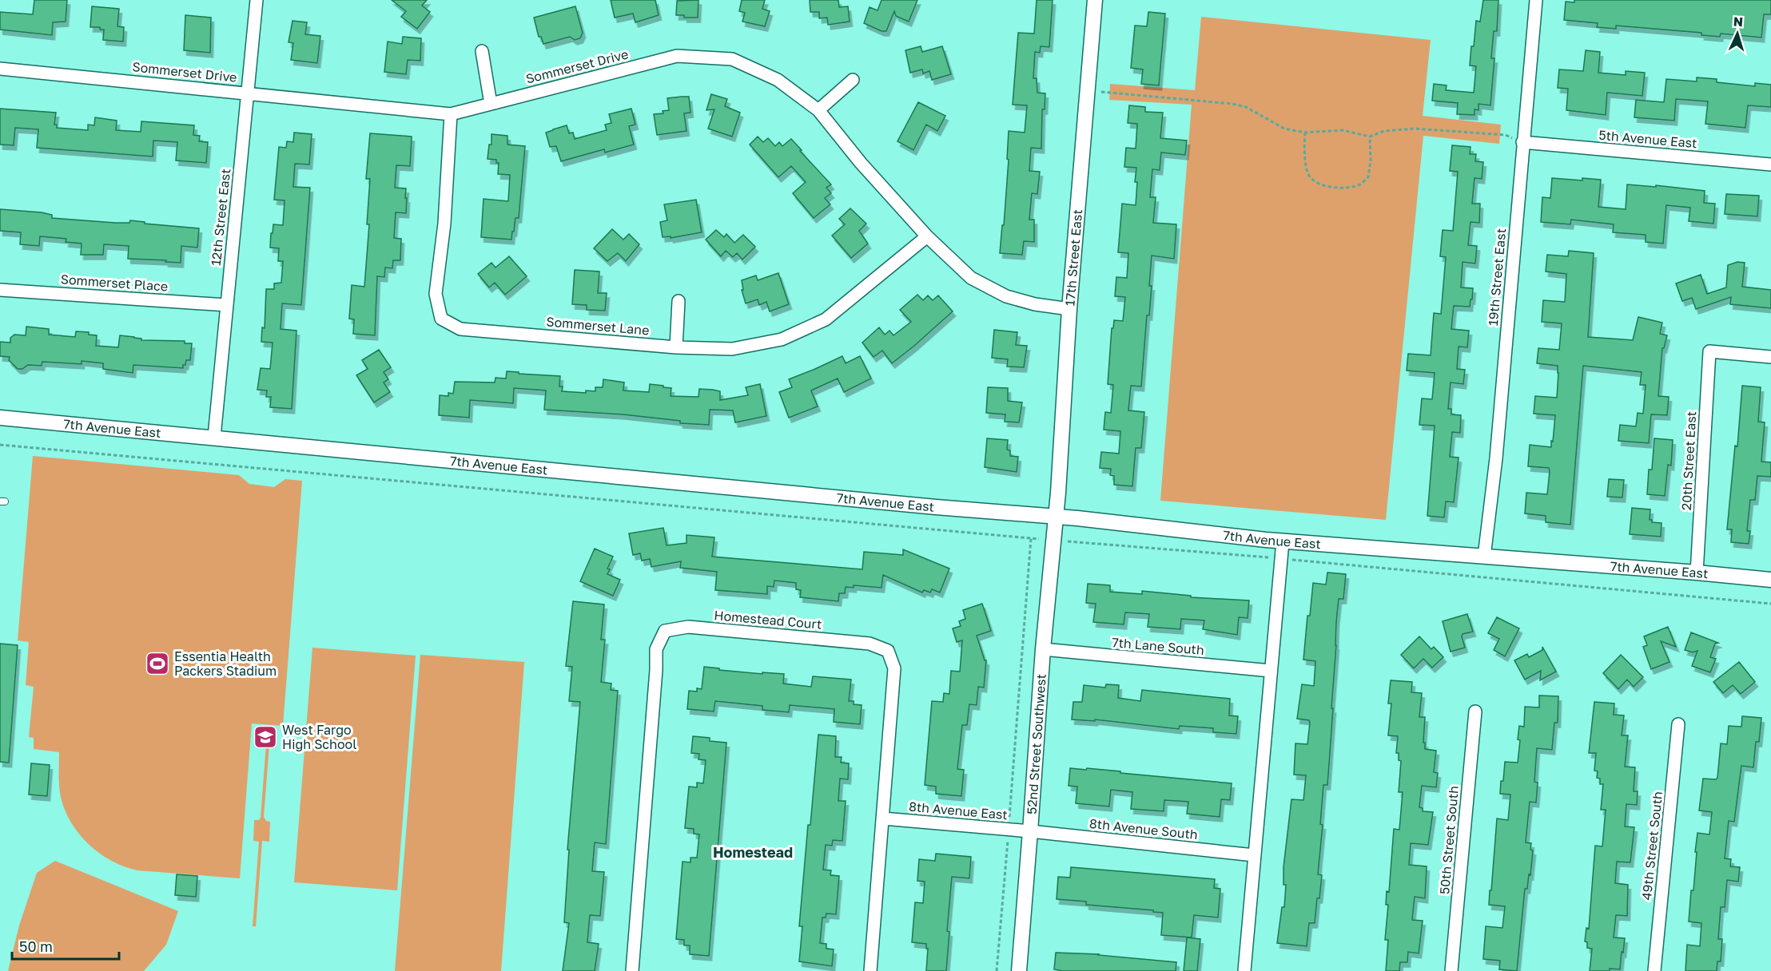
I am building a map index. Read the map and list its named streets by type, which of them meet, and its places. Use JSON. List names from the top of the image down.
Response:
{
  "streets": {
    "street": [
      "Sommerset Drive",
      "5th Avenue East",
      "12th Street East",
      "17th Street East",
      "19th Street East",
      "Sommerset Place",
      "Sommerset Lane",
      "7th Avenue East",
      "20th Street East",
      "Homestead Court",
      "7th Lane South",
      "52nd Street Southwest",
      "8th Avenue East",
      "8th Avenue South",
      "50th Street South",
      "49th Street South"
    ]
  },
  "crossings": [
    ["Sommerset Drive", "12th Street East"],
    ["Sommerset Drive", "17th Street East"],
    ["Sommerset Drive", "Sommerset Lane"],
    ["5th Avenue East", "19th Street East"],
    ["12th Street East", "Sommerset Place"],
    ["12th Street East", "7th Avenue East"],
    ["17th Street East", "7th Avenue East"],
    ["17th Street East", "52nd Street Southwest"],
    ["19th Street East", "7th Avenue East"],
    ["7th Avenue East", "20th Street East"],
    ["7th Avenue East", "52nd Street Southwest"],
    ["Homestead Court", "8th Avenue East"],
    ["7th Lane South", "52nd Street Southwest"],
    ["52nd Street Southwest", "8th Avenue East"],
    ["52nd Street Southwest", "8th Avenue South"],
    ["8th Avenue East", "8th Avenue South"]
  ],
  "districts": ["Homestead"],
  "places": {
    "sports": ["Essentia Health Packers Stadium"],
    "school or university": ["West Fargo High School"]
  },
  "scale_bar": "50 m",
  "north": "top"
}
